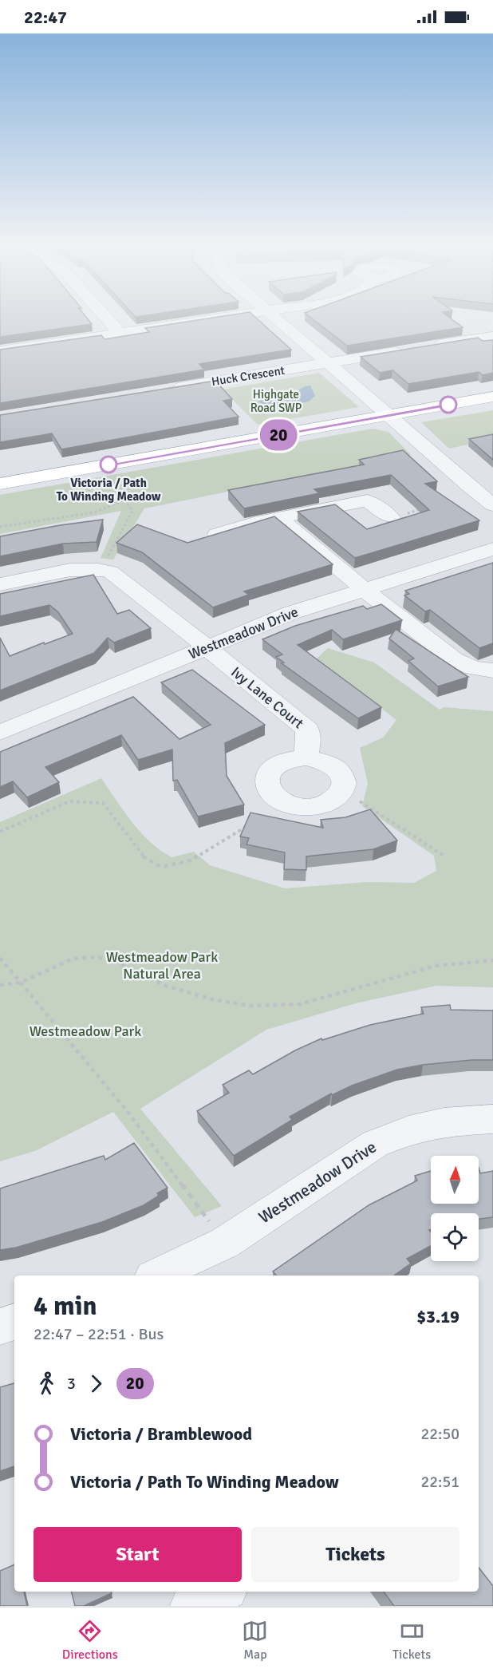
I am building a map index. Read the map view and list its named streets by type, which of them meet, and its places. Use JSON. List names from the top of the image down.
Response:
{
  "streets": {
    "street": ["Huck Crescent", "Westmeadow Drive", "Ivy Lane Court"]
  },
  "crossings": [
    ["Westmeadow Drive", "Ivy Lane Court"]
  ],
  "parks": ["Highgate Road SWP", "Westmeadow Park Natural Area", "Westmeadow Park"],
  "places": ["Victoria / Path To Winding Meadow"],
  "lines": ["bus line 20"],
  "north": "top",
  "page": {
    "status": "22:47",
    "on_map": "20",
    "heading": ["4 min", "22:47 – 22:51 · Bus", "$3.19"],
    "legs": ["3", "20"],
    "list": [
      {
        "name": "Victoria / Bramblewood",
        "value": "22:50"
      },
      {
        "name": "Victoria / Path To Winding Meadow",
        "value": "22:51"
      }
    ],
    "buttons": ["Start", "Tickets"],
    "tabs": ["Directions", "Map", "Tickets"]
  }
}
